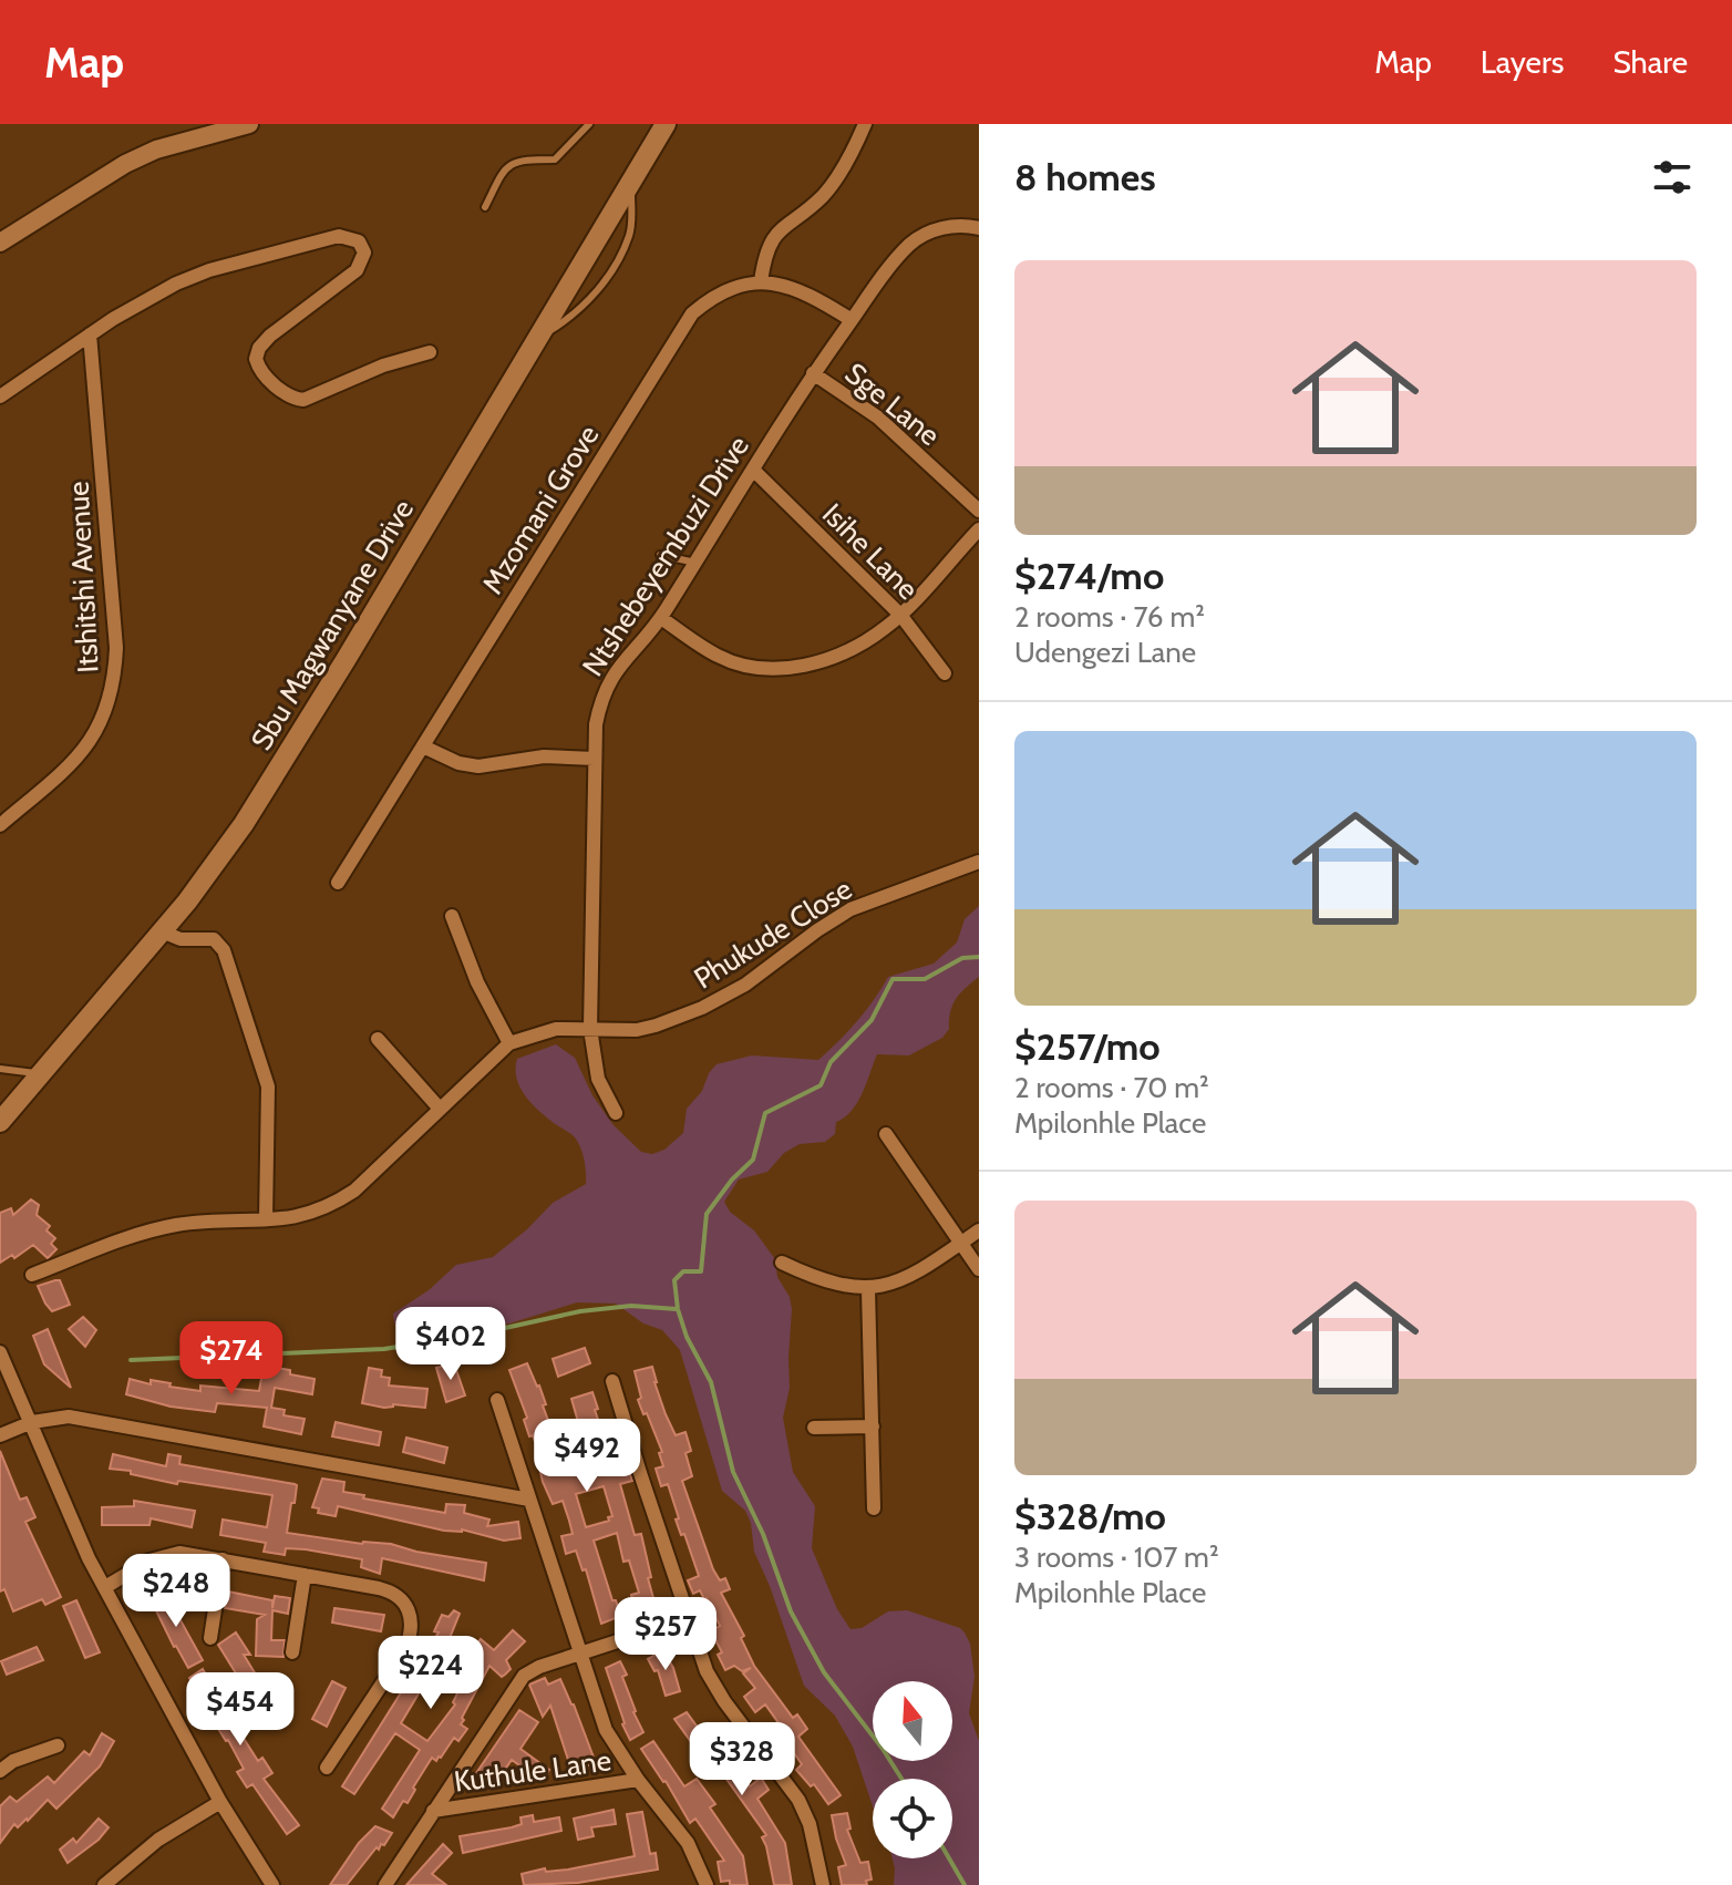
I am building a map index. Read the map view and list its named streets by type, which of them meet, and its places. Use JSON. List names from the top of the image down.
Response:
{
  "streets": {
    "main road": ["Sbu Magwanyane Drive"],
    "street": [
      "Sge Lane",
      "Mzomani Grove",
      "Isihe Lane",
      "Ntshebeyembuzi Drive",
      "Itshitshi Avenue",
      "Phukude Close",
      "Kuthule Lane"
    ]
  },
  "crossings": [
    ["Sge Lane", "Ntshebeyembuzi Drive"],
    ["Isihe Lane", "Ntshebeyembuzi Drive"],
    ["Ntshebeyembuzi Drive", "Phukude Close"]
  ],
  "north": "top",
  "page": {
    "header": "Map",
    "nav": ["Map", "Layers", "Share"],
    "heading": "8 homes",
    "list": [
      {
        "name": "$274/mo",
        "note": "2 rooms · 76 m² · Udengezi Lane"
      },
      {
        "name": "$257/mo",
        "note": "2 rooms · 70 m² · Mpilonhle Place"
      },
      {
        "name": "$328/mo",
        "note": "3 rooms · 107 m² · Mpilonhle Place"
      }
    ],
    "price": [
      "$402",
      "$274",
      "$492",
      "$248",
      "$257",
      "$224",
      "$454",
      "$328"
    ]
  }
}
